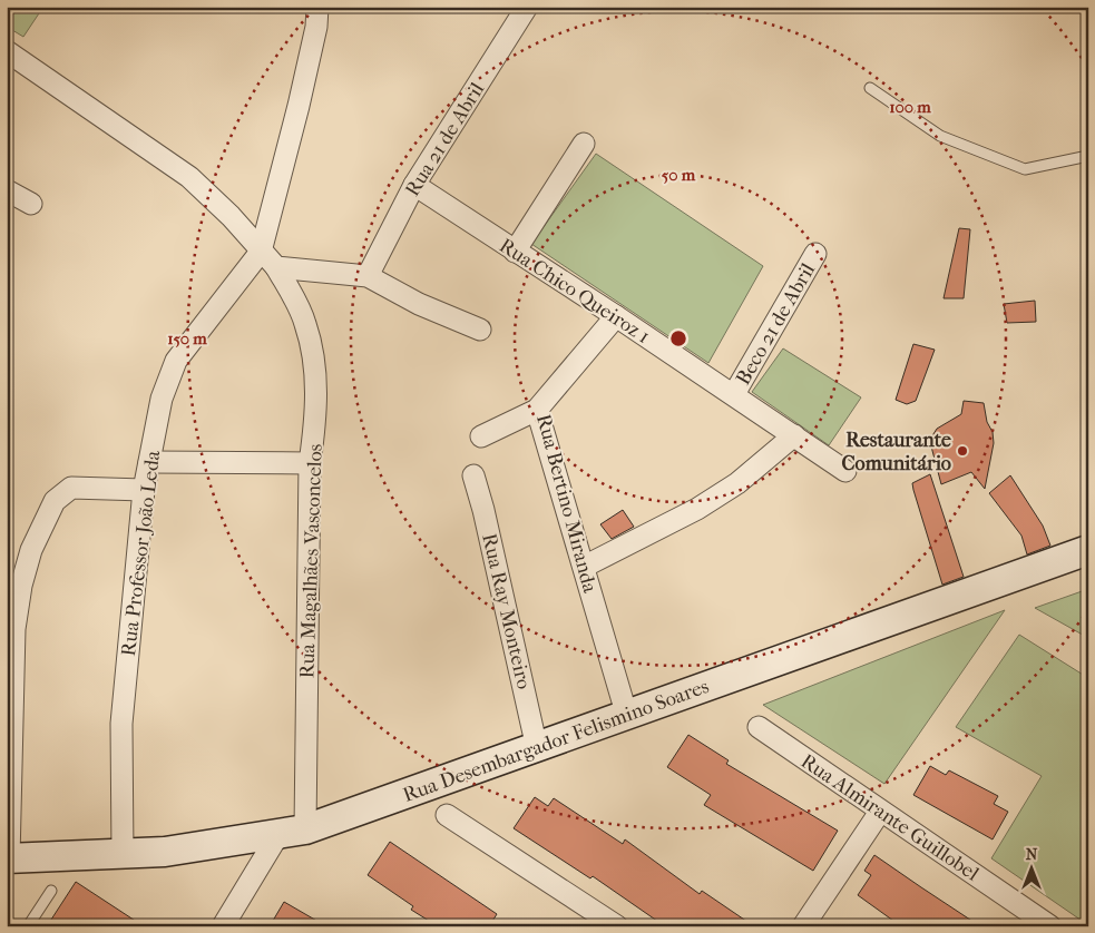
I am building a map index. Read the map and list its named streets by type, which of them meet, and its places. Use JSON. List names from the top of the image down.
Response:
{
  "streets": {
    "street": [
      "Rua 21 de Abril",
      "Rua Chico Queiroz 1",
      "Beco 21 de Abril",
      "Rua Bertino Miranda",
      "Rua Professor João Leda",
      "Rua Magalhães Vasconcelos",
      "Rua Ray Monteiro",
      "Rua Desembargador Felismino Soares",
      "Rua Almirante Guillobel"
    ]
  },
  "crossings": [
    ["Rua 21 de Abril", "Rua Chico Queiroz 1"],
    ["Rua Chico Queiroz 1", "Beco 21 de Abril"],
    ["Rua Chico Queiroz 1", "Rua Bertino Miranda"],
    ["Rua Bertino Miranda", "Rua Desembargador Felismino Soares"],
    ["Rua Professor João Leda", "Rua Magalhães Vasconcelos"],
    ["Rua Professor João Leda", "Rua Desembargador Felismino Soares"],
    ["Rua Magalhães Vasconcelos", "Rua Desembargador Felismino Soares"],
    ["Rua Ray Monteiro", "Rua Desembargador Felismino Soares"]
  ],
  "places": ["Restaurante Comunitário"],
  "north": "top",
  "rings": ["100 m", "50 m", "150 m"]
}
